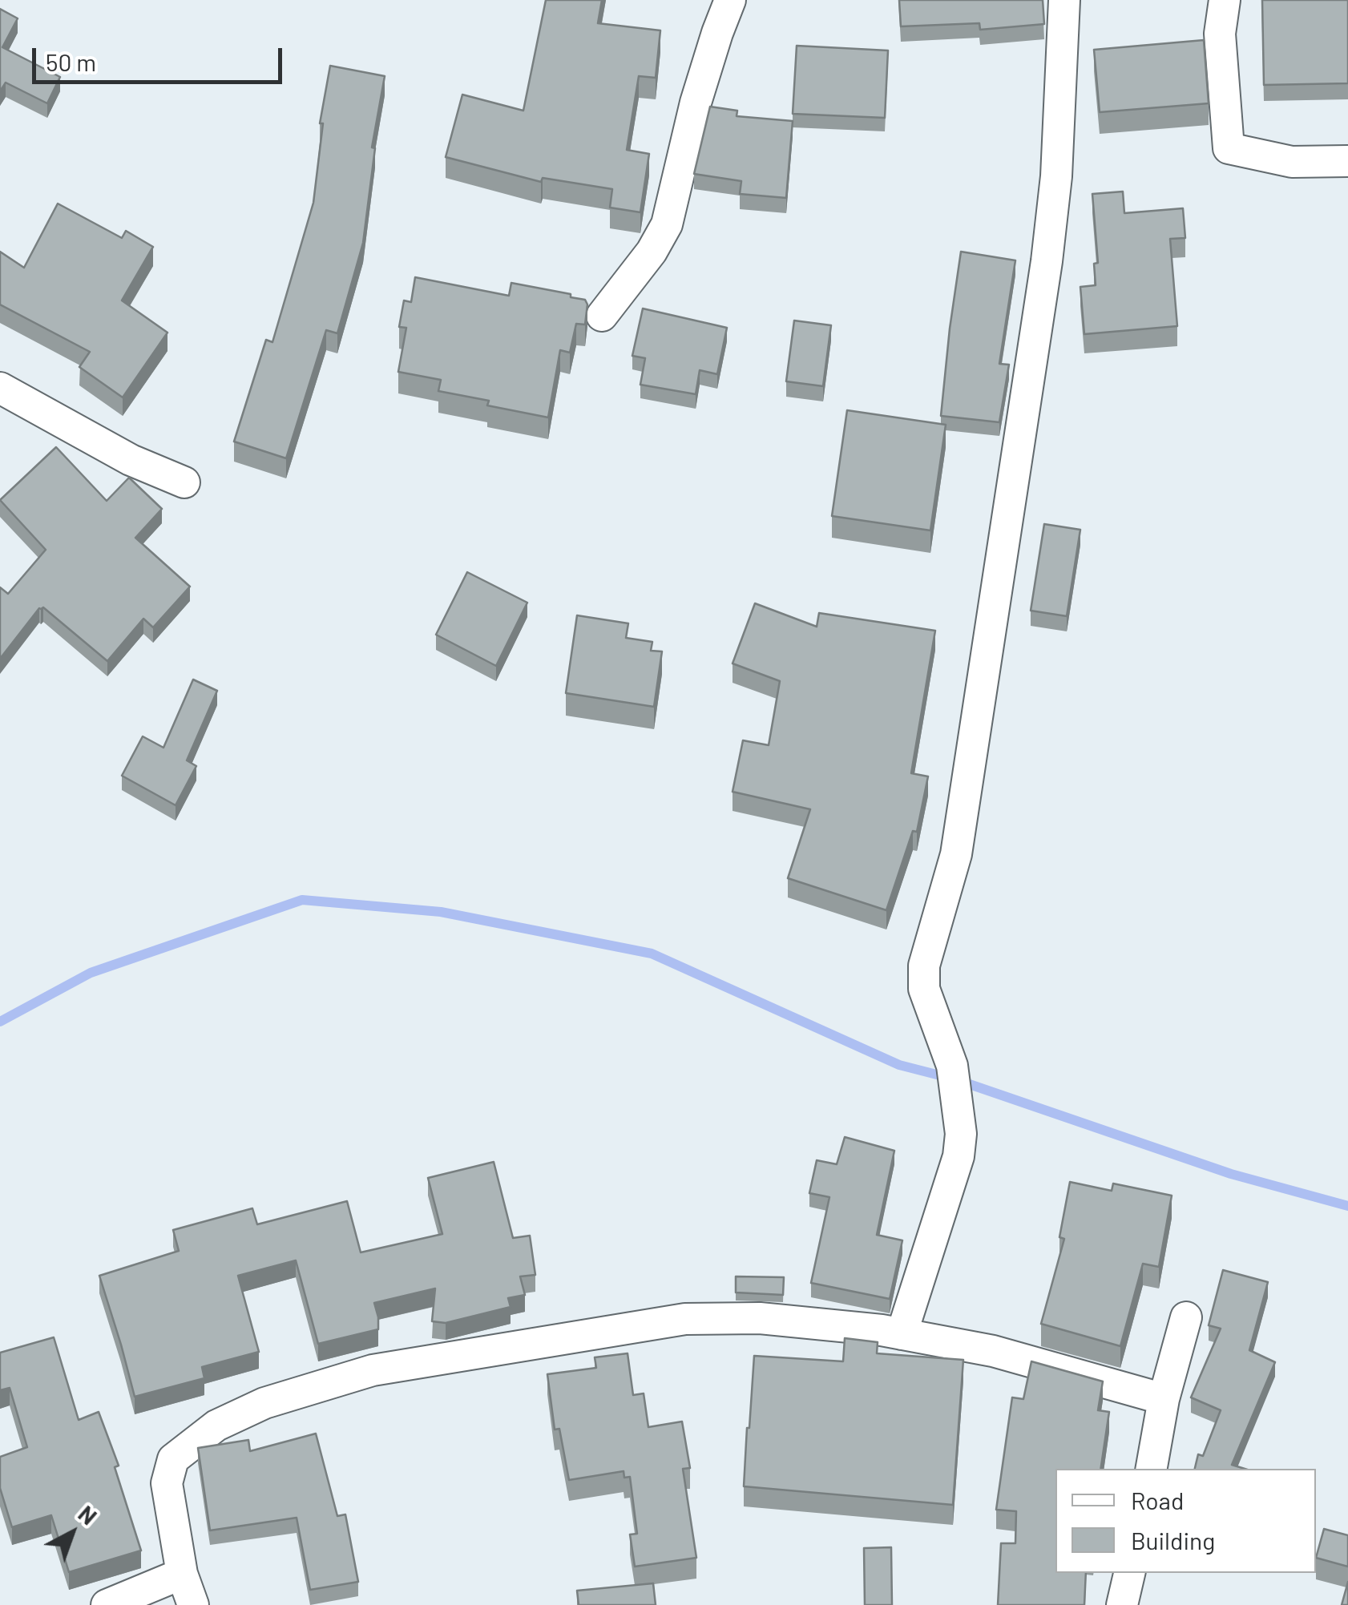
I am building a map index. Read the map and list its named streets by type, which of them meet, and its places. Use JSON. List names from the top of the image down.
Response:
{
  "legend": ["Road", "Building"],
  "scale_bar": "50 m",
  "north": "top right"
}
